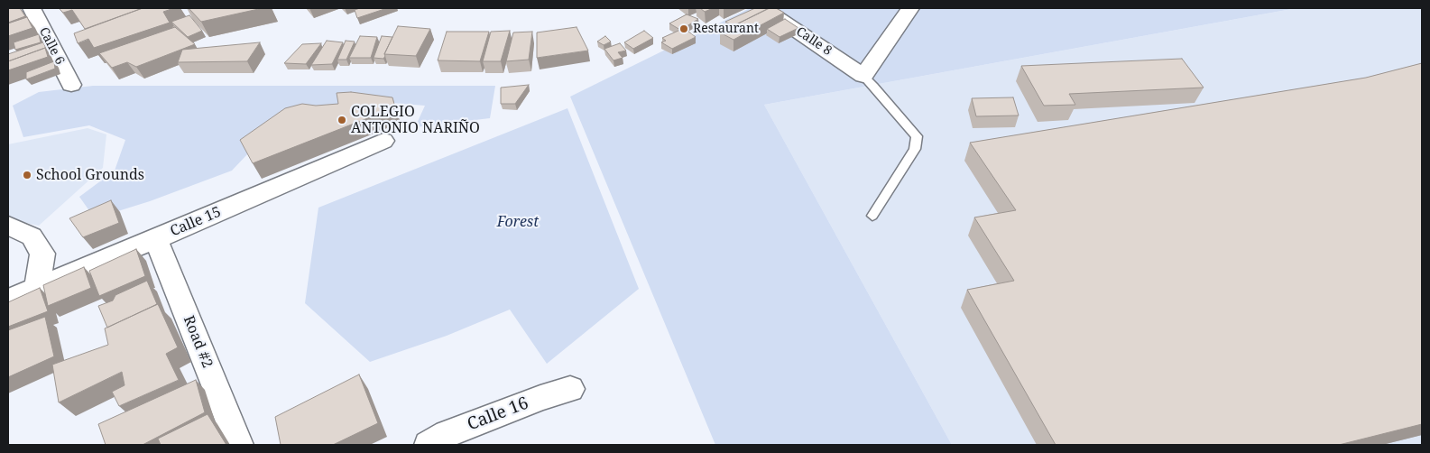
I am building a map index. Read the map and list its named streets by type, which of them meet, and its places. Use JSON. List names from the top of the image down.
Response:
{
  "streets": {
    "street": [
      "Calle 8",
      "Calle 6",
      "Calle 15",
      "Road #2",
      "Calle 16"
    ]
  },
  "crossings": [
    ["Calle 15", "Road #2"]
  ],
  "parks": ["Forest"],
  "places": ["Restaurant", "COLEGIO ANTONIO NARIÑO", "School Grounds"]
}
